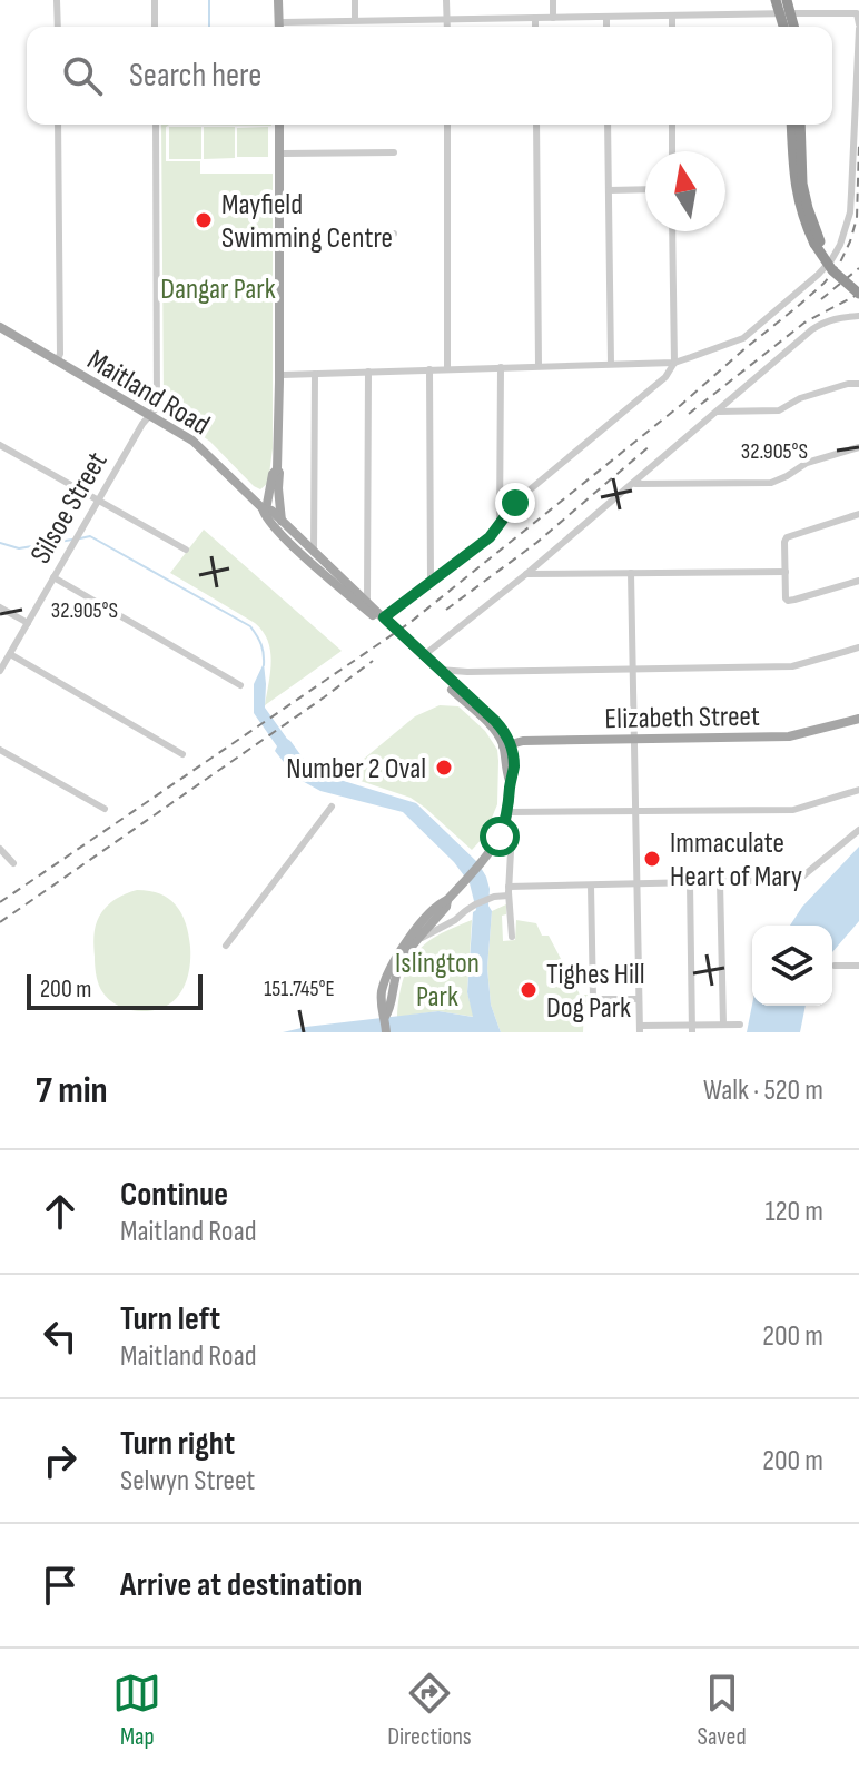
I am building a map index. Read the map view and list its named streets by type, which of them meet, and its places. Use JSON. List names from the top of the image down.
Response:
{
  "streets": {
    "main road": ["Maitland Road", "Elizabeth Street"],
    "street": ["Silsoe Street"]
  },
  "crossings": [
    ["Maitland Road", "Silsoe Street"],
    ["Maitland Road", "Elizabeth Street"]
  ],
  "parks": ["Dangar Park", "Islington Park"],
  "places": [
    "Mayfield Swimming Centre",
    "Number 2 Oval",
    "Immaculate Heart of Mary",
    "Tighes Hill Dog Park"
  ],
  "scale_bar": "200 m",
  "north": "top",
  "page": {
    "search": "Search here",
    "scale": "200 m",
    "heading": ["7 min", "Walk · 520 m"],
    "list": [
      ["Continue", "Maitland Road", "120 m"],
      ["Turn left", "Maitland Road", "200 m"],
      ["Turn right", "Selwyn Street", "200 m"],
      "Arrive at destination"
    ],
    "nav": ["Map", "Directions", "Saved"]
  },
  "coordinates": ["32.905°S", "151.745°E"]
}
